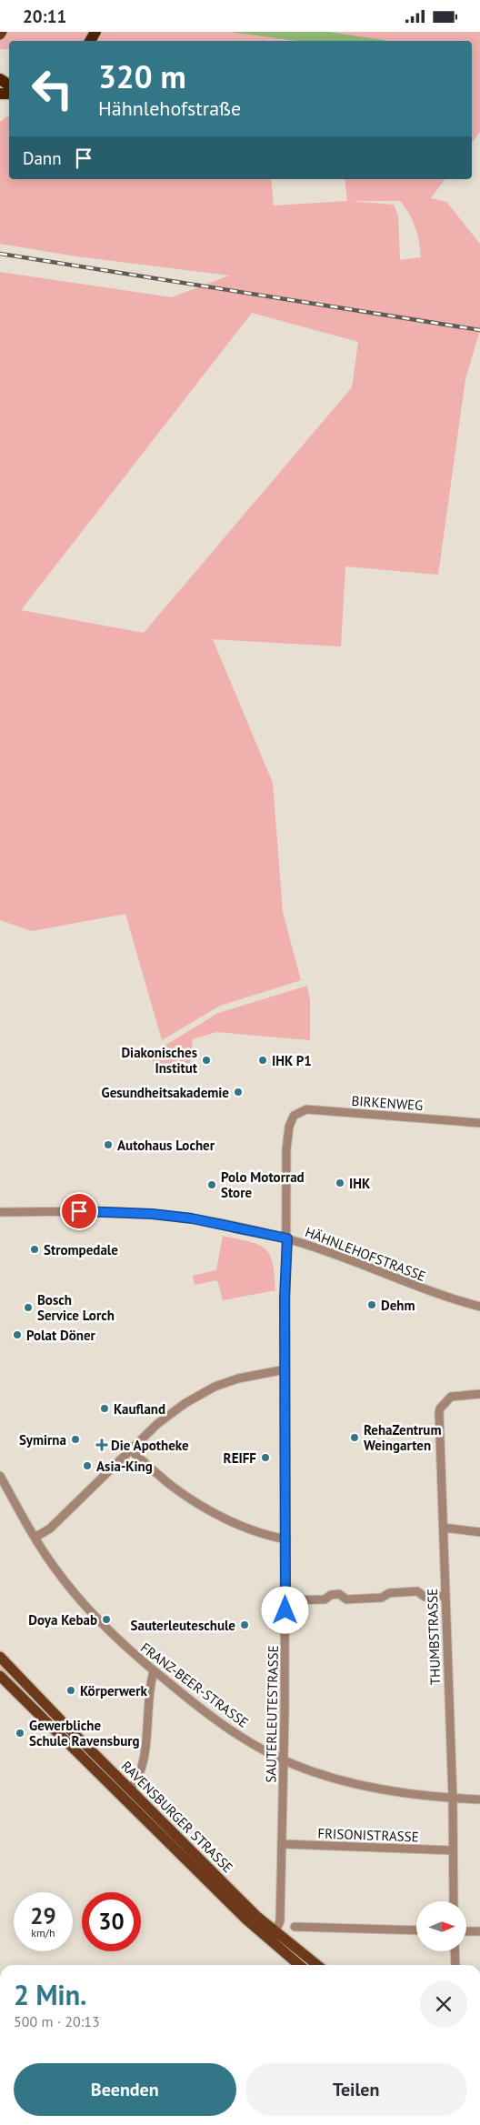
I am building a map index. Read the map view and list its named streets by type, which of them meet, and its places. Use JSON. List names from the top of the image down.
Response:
{
  "streets": {
    "main road": ["RAVENSBURGER STRASSE"],
    "street": [
      "BIRKENWEG",
      "HÄHNLEHOFSTRASSE",
      "THUMBSTRASSE",
      "FRANZ-BEER-STRASSE",
      "SAUTERLEUTESTRASSE",
      "FRISONISTRASSE"
    ]
  },
  "crossings": [
    ["BIRKENWEG", "SAUTERLEUTESTRASSE"],
    ["HÄHNLEHOFSTRASSE", "SAUTERLEUTESTRASSE"],
    ["THUMBSTRASSE", "FRANZ-BEER-STRASSE"],
    ["THUMBSTRASSE", "FRISONISTRASSE"],
    ["FRANZ-BEER-STRASSE", "SAUTERLEUTESTRASSE"],
    ["SAUTERLEUTESTRASSE", "RAVENSBURGER STRASSE"],
    ["SAUTERLEUTESTRASSE", "FRISONISTRASSE"]
  ],
  "places": {
    "other": [
      "Diakonisches Institut",
      "IHK P1",
      "Gesundheitsakademie",
      "Autohaus Locher",
      "IHK",
      "Polo Motorrad Store",
      "Strompedale",
      "Dehm",
      "Bosch Service Lorch",
      "Polat Döner",
      "Kaufland",
      "RehaZentrum Weingarten",
      "Symirna",
      "REIFF",
      "Asia-King",
      "Doya Kebab",
      "Sauterleuteschule",
      "Körperwerk",
      "Gewerbliche Schule Ravensburg"
    ],
    "health": ["Die Apotheke"]
  },
  "north": "right",
  "page": {
    "status": "20:11",
    "turn": ["320 m", "Hähnlehofstraße"],
    "then": "Dann",
    "speed": "29 km/h",
    "limit": "30",
    "heading": ["2 Min.", "500 m · 20:13"],
    "buttons": ["Beenden", "Teilen"]
  }
}
